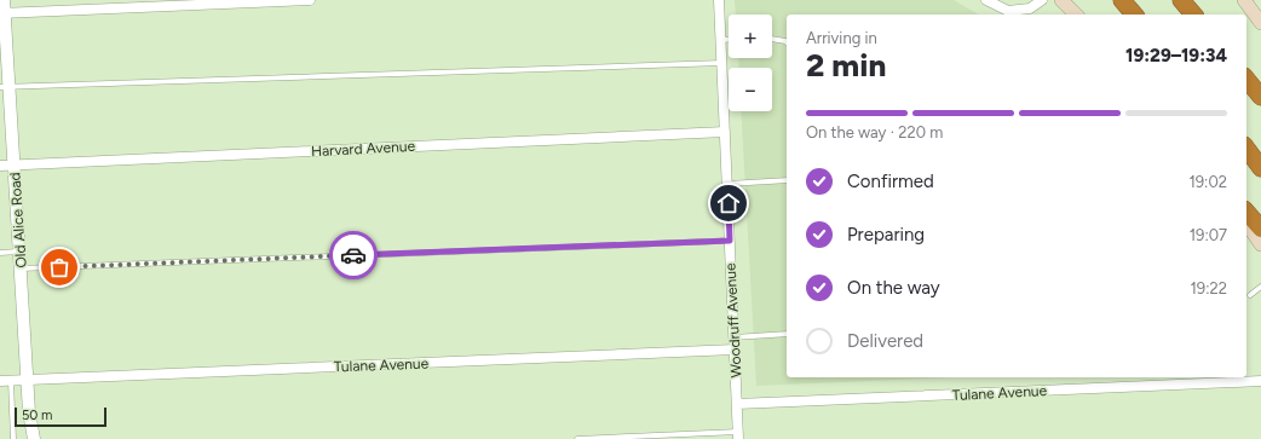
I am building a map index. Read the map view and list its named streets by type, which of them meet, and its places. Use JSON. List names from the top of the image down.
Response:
{
  "streets": {
    "street": [
      "Harvard Avenue",
      "Old Alice Road",
      "Woodruff Avenue",
      "Tulane Avenue"
    ]
  },
  "crossings": [
    ["Harvard Avenue", "Old Alice Road"],
    ["Harvard Avenue", "Woodruff Avenue"],
    ["Old Alice Road", "Tulane Avenue"],
    ["Woodruff Avenue", "Tulane Avenue"]
  ],
  "scale_bar": "50 m",
  "page": {
    "map_buttons": ["+", "−"],
    "heading": ["2 min", "Arriving in", "19:29–19:34"],
    "bar": "On the way · 220 m",
    "list": [
      ["Confirmed", "19:02"],
      ["Preparing", "19:07"],
      ["On the way", "19:22"],
      "Delivered"
    ],
    "scale": "50 m"
  }
}
